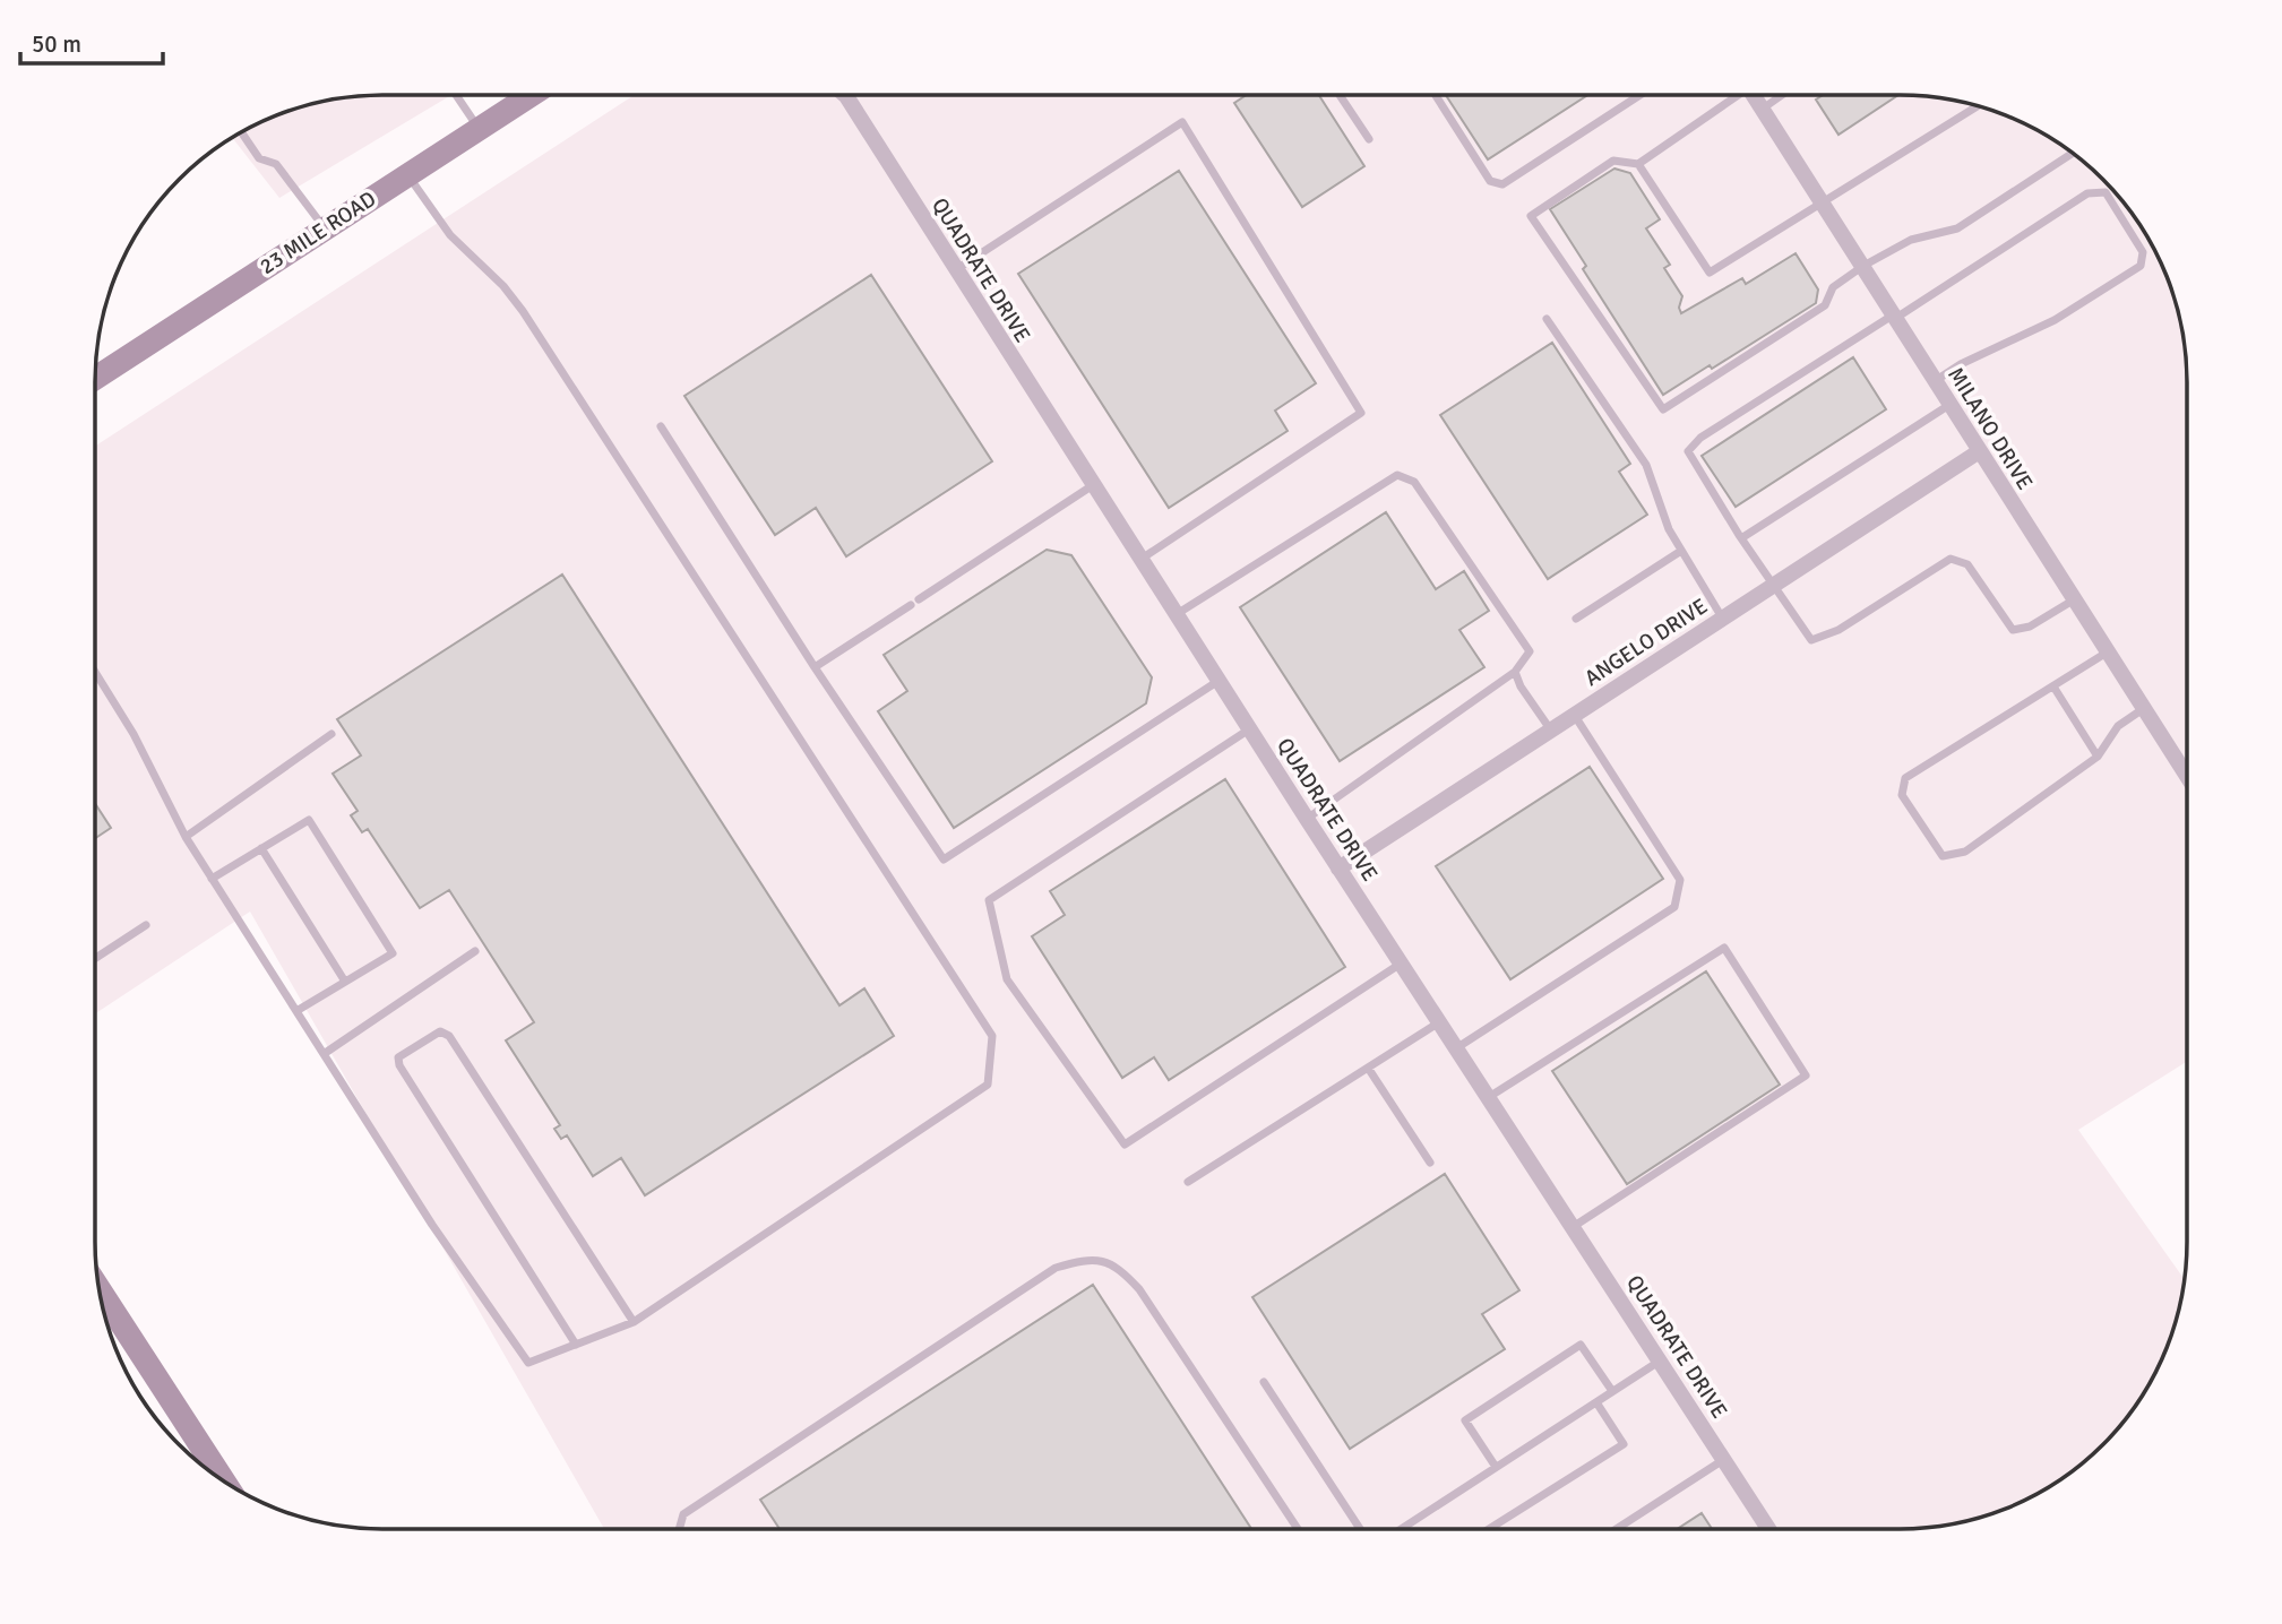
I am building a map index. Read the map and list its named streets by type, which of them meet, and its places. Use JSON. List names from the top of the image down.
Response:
{
  "streets": {
    "main road": ["23 MILE ROAD"],
    "street": ["QUADRATE DRIVE", "MILANO DRIVE", "ANGELO DRIVE"]
  },
  "crossings": [
    ["QUADRATE DRIVE", "ANGELO DRIVE"],
    ["MILANO DRIVE", "ANGELO DRIVE"]
  ],
  "scale_bar": "50 m"
}
